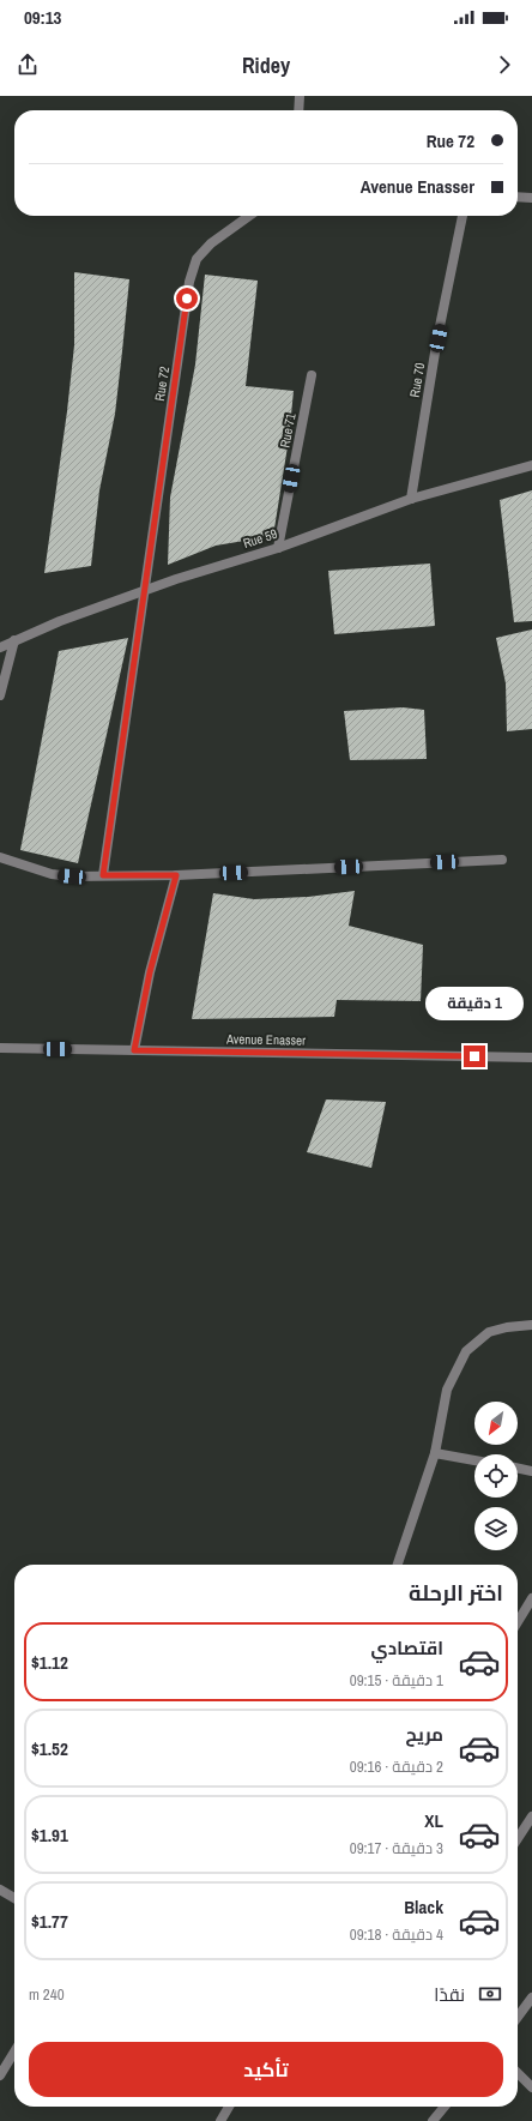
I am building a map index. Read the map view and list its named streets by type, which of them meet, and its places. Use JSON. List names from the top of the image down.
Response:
{
  "streets": {
    "street": [
      "Rue 70",
      "Rue 72",
      "Rue 71",
      "Rue 59",
      "Avenue Enasser"
    ]
  },
  "crossings": [
    ["Rue 70", "Rue 59"],
    ["Rue 72", "Rue 59"],
    ["Rue 71", "Rue 59"]
  ],
  "north": "bottom left",
  "page": {
    "status": "09:13",
    "header": "Ridey",
    "banner": ["Rue 72", "Avenue Enasser"],
    "bubble": "1 دقيقة",
    "heading": "اختر الرحلة",
    "list": [
      {
        "name": "اقتصادي",
        "note": "1 دقيقة · 09:15",
        "value": "$1.12"
      },
      {
        "name": "مريح",
        "note": "2 دقيقة · 09:16",
        "value": "$1.52"
      },
      {
        "name": "XL",
        "note": "3 دقيقة · 09:17",
        "value": "$1.91"
      },
      {
        "name": "Black",
        "note": "4 دقيقة · 09:18",
        "value": "$1.77"
      }
    ],
    "pay": ["نقدًا", "240 m"],
    "buttons": "تأكيد"
  }
}
